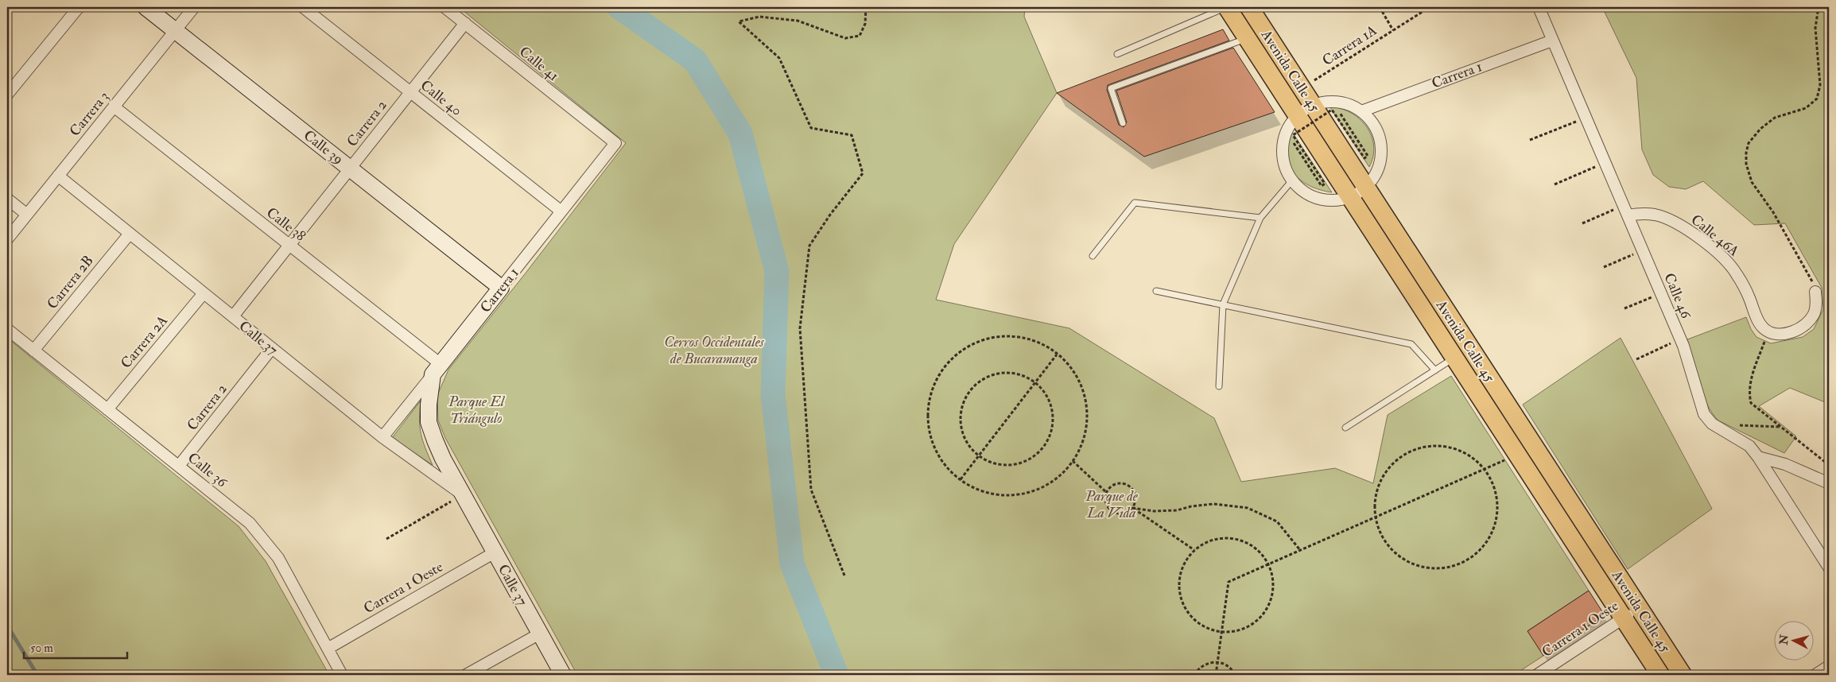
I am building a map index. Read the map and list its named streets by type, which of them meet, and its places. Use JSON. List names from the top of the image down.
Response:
{
  "streets": {
    "main road": ["Avenida Calle 45"],
    "street": [
      "Calle 41",
      "Carrera 1",
      "Calle 40",
      "Carrera 3",
      "Carrera 2",
      "Calle 39",
      "Calle 38",
      "Calle 46A",
      "Carrera 2B",
      "Calle 46",
      "Calle 37",
      "Carrera 2A",
      "Calle 36",
      "Carrera 1 Oeste"
    ],
    "path": ["Carrera 1A"]
  },
  "crossings": [
    ["Carrera 1A", "Avenida Calle 45"],
    ["Calle 41", "Carrera 1"],
    ["Calle 41", "Carrera 2"],
    ["Avenida Calle 45", "Carrera 1 Oeste"],
    ["Carrera 1", "Calle 40"],
    ["Carrera 1", "Calle 39"],
    ["Carrera 1", "Calle 38"],
    ["Carrera 1", "Calle 46"],
    ["Carrera 1", "Calle 37"],
    ["Calle 40", "Carrera 2"],
    ["Carrera 3", "Calle 39"],
    ["Carrera 3", "Calle 38"],
    ["Carrera 3", "Calle 37"],
    ["Carrera 2", "Calle 39"],
    ["Carrera 2", "Calle 38"],
    ["Carrera 2", "Calle 37"],
    ["Carrera 2", "Calle 36"],
    ["Calle 38", "Calle 37"],
    ["Calle 46A", "Calle 46"],
    ["Carrera 2B", "Calle 37"],
    ["Carrera 2B", "Calle 36"],
    ["Calle 37", "Carrera 2A"],
    ["Calle 37", "Carrera 1 Oeste"],
    ["Carrera 2A", "Calle 36"],
    ["Calle 36", "Carrera 1 Oeste"]
  ],
  "parks": ["Cerros Occidentales de Bucaramanga", "Parque El Triángulo", "Parque de La Vida"],
  "scale_bar": "50 m",
  "north": "left"
}
